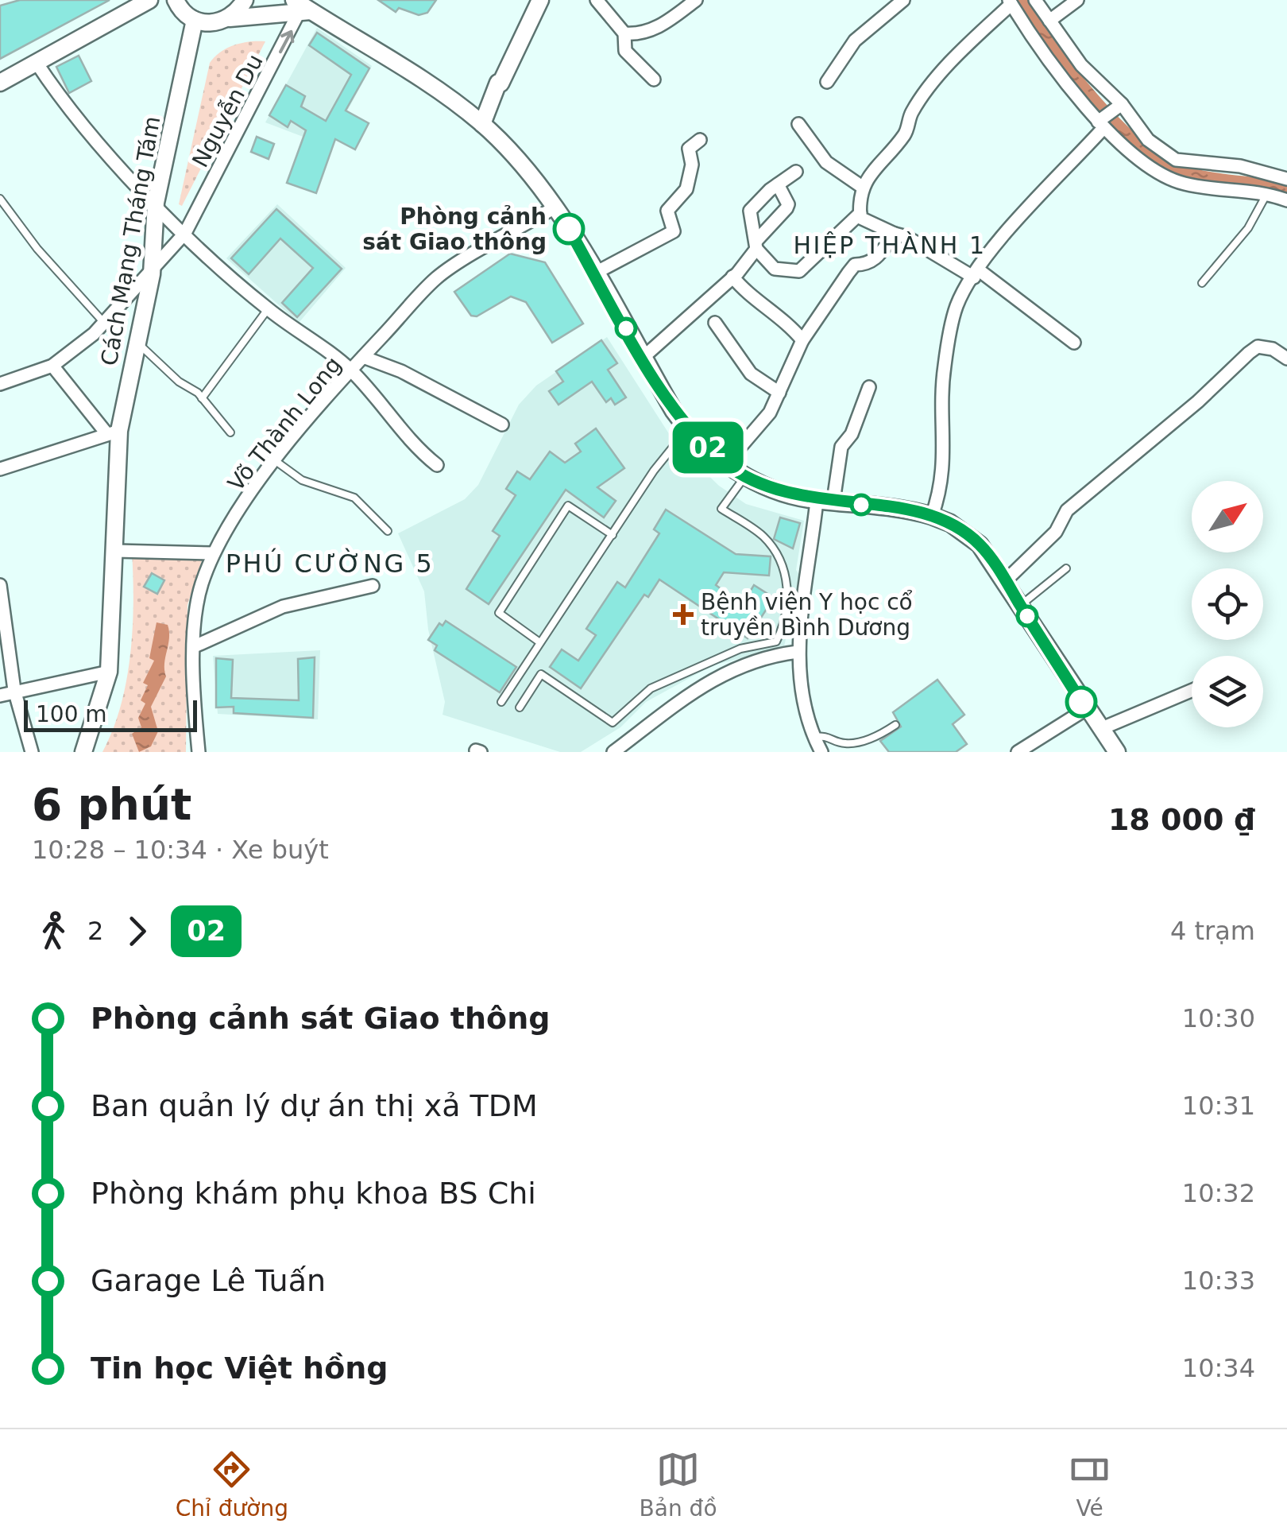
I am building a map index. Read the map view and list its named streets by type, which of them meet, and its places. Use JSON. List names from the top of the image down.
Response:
{
  "streets": {
    "main road": ["Cách Mạng Tháng Tám"],
    "street": ["Nguyễn Du", "Võ Thành Long"]
  },
  "crossings": [
    ["Nguyễn Du", "Cách Mạng Tháng Tám"]
  ],
  "one_way": ["Nguyễn Du"],
  "districts": ["HIỆP THÀNH 1", "PHÚ CƯỜNG 5"],
  "places": {
    "other": ["Phòng cảnh sát Giao thông"],
    "health": ["Bệnh viện Y học cổ truyền Bình Dương"]
  },
  "lines": ["bus line 02"],
  "scale_bar": "100 m",
  "north": "top right",
  "page": {
    "on_map": "02",
    "scale": "100 m",
    "heading": ["6 phút", "10:28 – 10:34 · Xe buýt", "18 000 ₫"],
    "legs": ["2", "02", "4 trạm"],
    "list": [
      {
        "name": "Phòng cảnh sát Giao thông",
        "value": "10:30"
      },
      {
        "name": "Ban quản lý dự án thị xả TDM",
        "value": "10:31"
      },
      {
        "name": "Phòng khám phụ khoa BS Chi",
        "value": "10:32"
      },
      {
        "name": "Garage Lê Tuấn",
        "value": "10:33"
      },
      {
        "name": "Tin học Việt hồng",
        "value": "10:34"
      }
    ],
    "tabs": ["Chỉ đường", "Bản đồ", "Vé"]
  }
}
